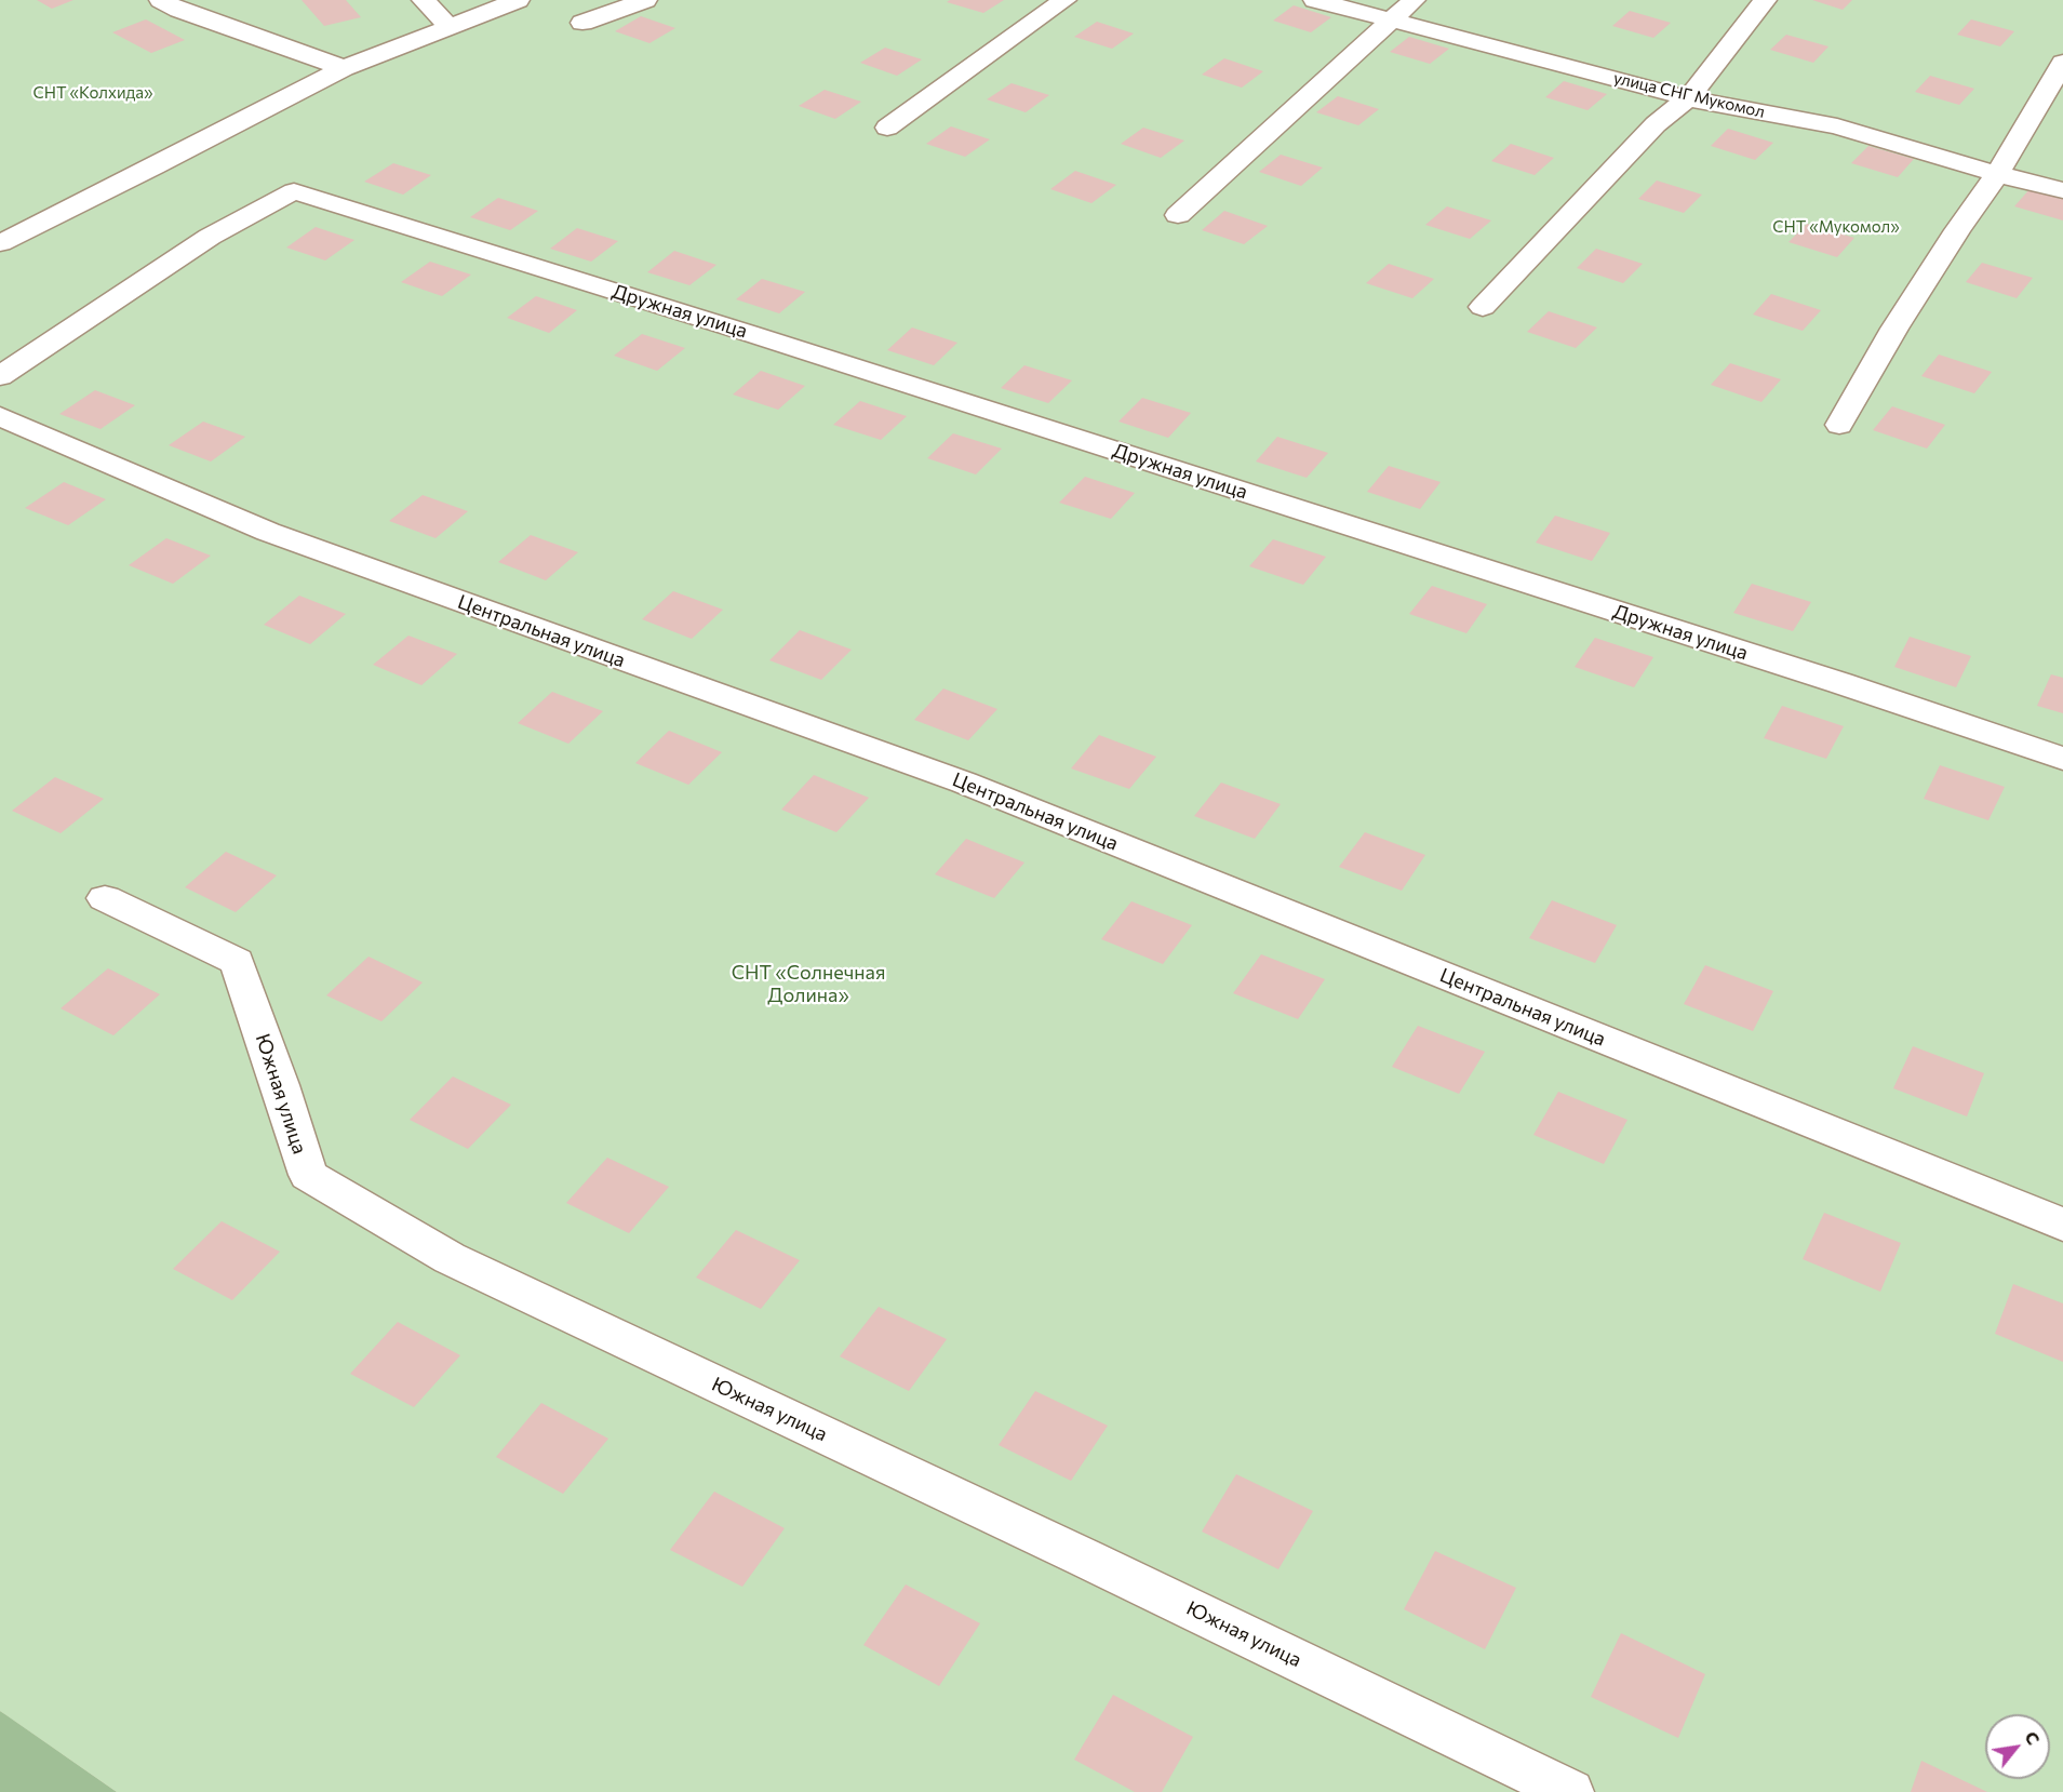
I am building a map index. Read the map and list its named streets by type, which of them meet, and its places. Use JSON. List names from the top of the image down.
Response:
{
  "streets": {
    "street": [
      "улица СНГ Мукомол",
      "Дружная улица",
      "Центральная улица",
      "Южная улица"
    ]
  },
  "parks": ["СНТ «Колхида»", "СНТ «Мукомол»", "СНТ «Солнечная Долина»"],
  "north": "top right"
}
